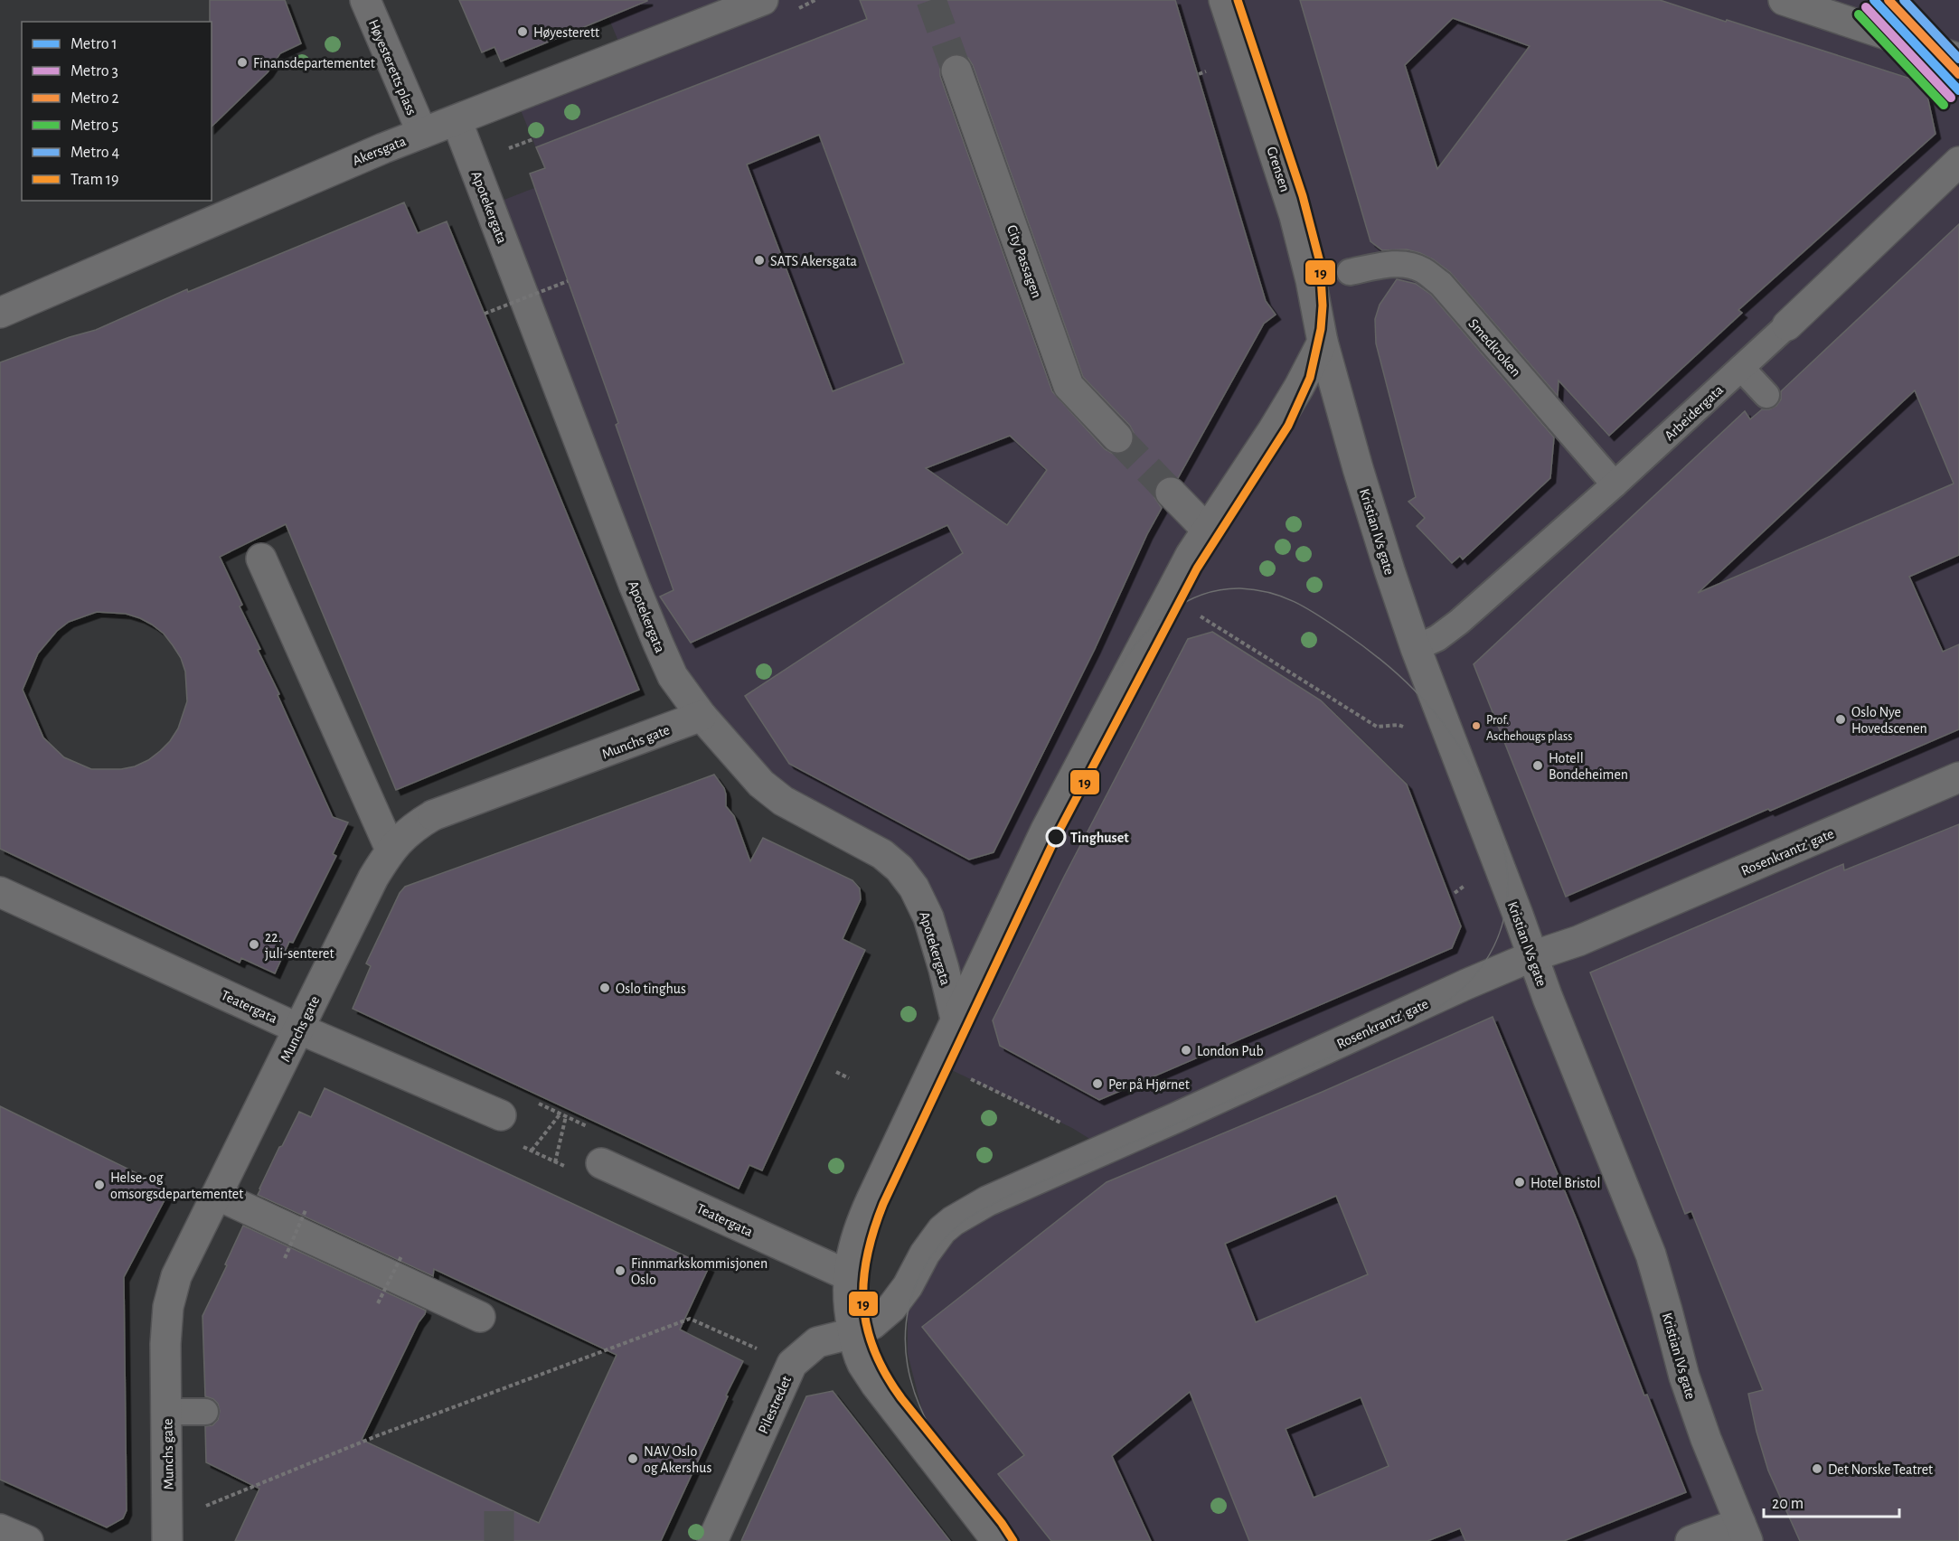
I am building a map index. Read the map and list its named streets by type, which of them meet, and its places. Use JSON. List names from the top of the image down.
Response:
{
  "streets": {
    "street": [
      "Høyesteretts plass",
      "Akersgata",
      "Grensen",
      "Apotekergata",
      "City Passagen",
      "Arbeidergata",
      "Kristian IVs gate",
      "Munchs gate",
      "Rosenkrantz’ gate",
      "Teatergata",
      "Pilestredet"
    ],
    "lane": ["Smedkroken"]
  },
  "crossings": [
    ["Høyesteretts plass", "Akersgata"],
    ["Akersgata", "Apotekergata"],
    ["Grensen", "Kristian IVs gate"],
    ["Apotekergata", "Munchs gate"],
    ["Smedkroken", "Arbeidergata"],
    ["Arbeidergata", "Kristian IVs gate"],
    ["Kristian IVs gate", "Rosenkrantz’ gate"],
    ["Munchs gate", "Teatergata"],
    ["Rosenkrantz’ gate", "Pilestredet"]
  ],
  "places": [
    "Høyesterett",
    "Finansdepartementet",
    "SATS Akersgata",
    "Oslo Nye Hovedscenen",
    "Prof. Aschehougs plass",
    "Hotell Bondeheimen",
    "Tinghuset",
    "22. juli-senteret",
    "Oslo tinghus",
    "London Pub",
    "Per på Hjørnet",
    "Hotel Bristol",
    "Helse- og omsorgsdepartementet",
    "Finnmarkskommisjonen Oslo",
    "NAV Oslo og Akershus",
    "Det Norske Teatret"
  ],
  "lines": [
    "metro line 1",
    "metro line 2",
    "metro line 4",
    "tram line 19",
    "metro line 3",
    "metro line 5"
  ],
  "legend": [
    "Metro 1",
    "Metro 3",
    "Metro 2",
    "Metro 5",
    "Metro 4",
    "Tram 19"
  ],
  "scale_bar": "20 m"
}
